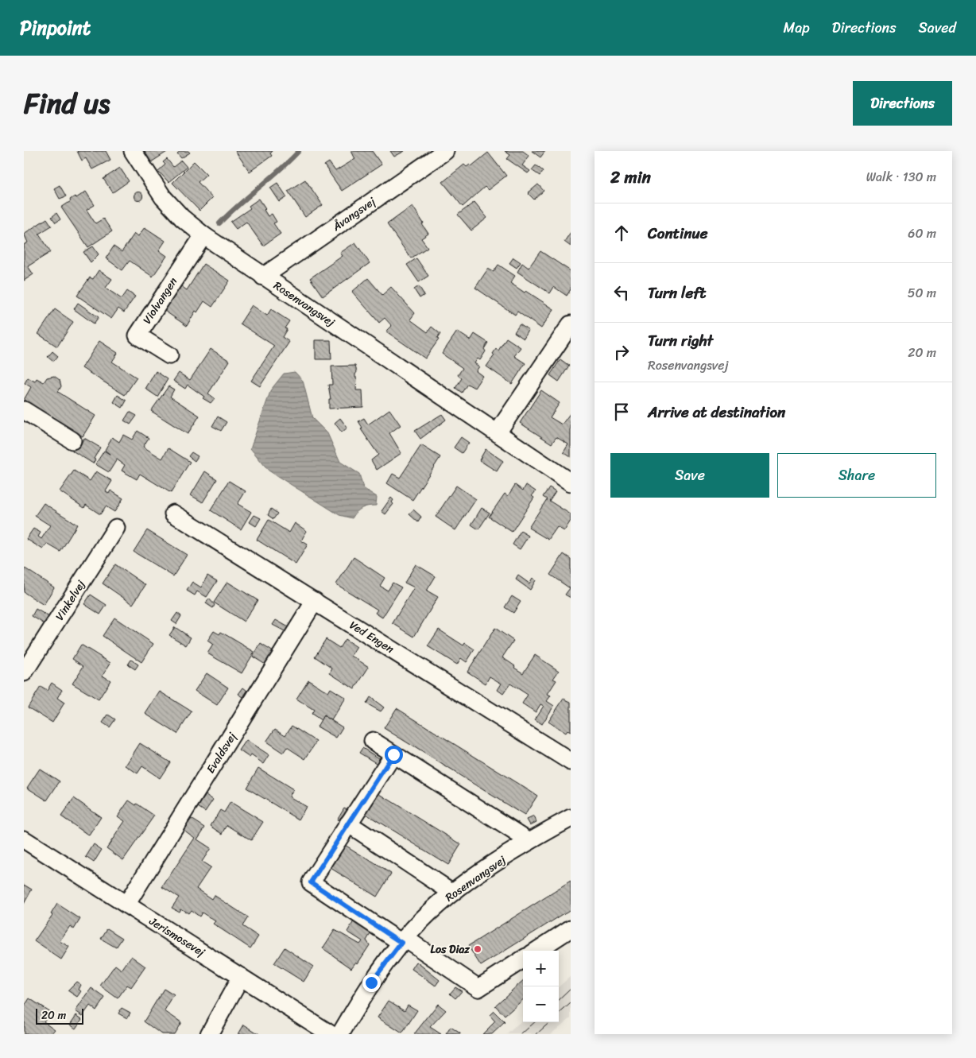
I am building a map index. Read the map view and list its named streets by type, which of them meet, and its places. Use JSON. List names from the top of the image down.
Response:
{
  "streets": {
    "street": [
      "Åvangsvej",
      "Violvangen",
      "Rosenvangsvej",
      "Vinkelvej",
      "Ved Engen",
      "Evaldsvej",
      "Jerismosevej"
    ]
  },
  "crossings": [
    ["Åvangsvej", "Rosenvangsvej"],
    ["Violvangen", "Rosenvangsvej"],
    ["Ved Engen", "Evaldsvej"],
    ["Evaldsvej", "Jerismosevej"]
  ],
  "places": ["Los Diaz"],
  "scale_bar": "20 m",
  "page": {
    "header": "Pinpoint",
    "nav": ["Map", "Directions", "Saved"],
    "title": "Find us",
    "buttons": [
      "Directions",
      ["Save", "Share"]
    ],
    "heading": ["2 min", "Walk · 130 m"],
    "list": [
      ["Continue", "60 m"],
      ["Turn left", "50 m"],
      ["Turn right", "Rosenvangsvej", "20 m"],
      "Arrive at destination"
    ],
    "map_buttons": ["+", "−"],
    "scale": "20 m"
  }
}
